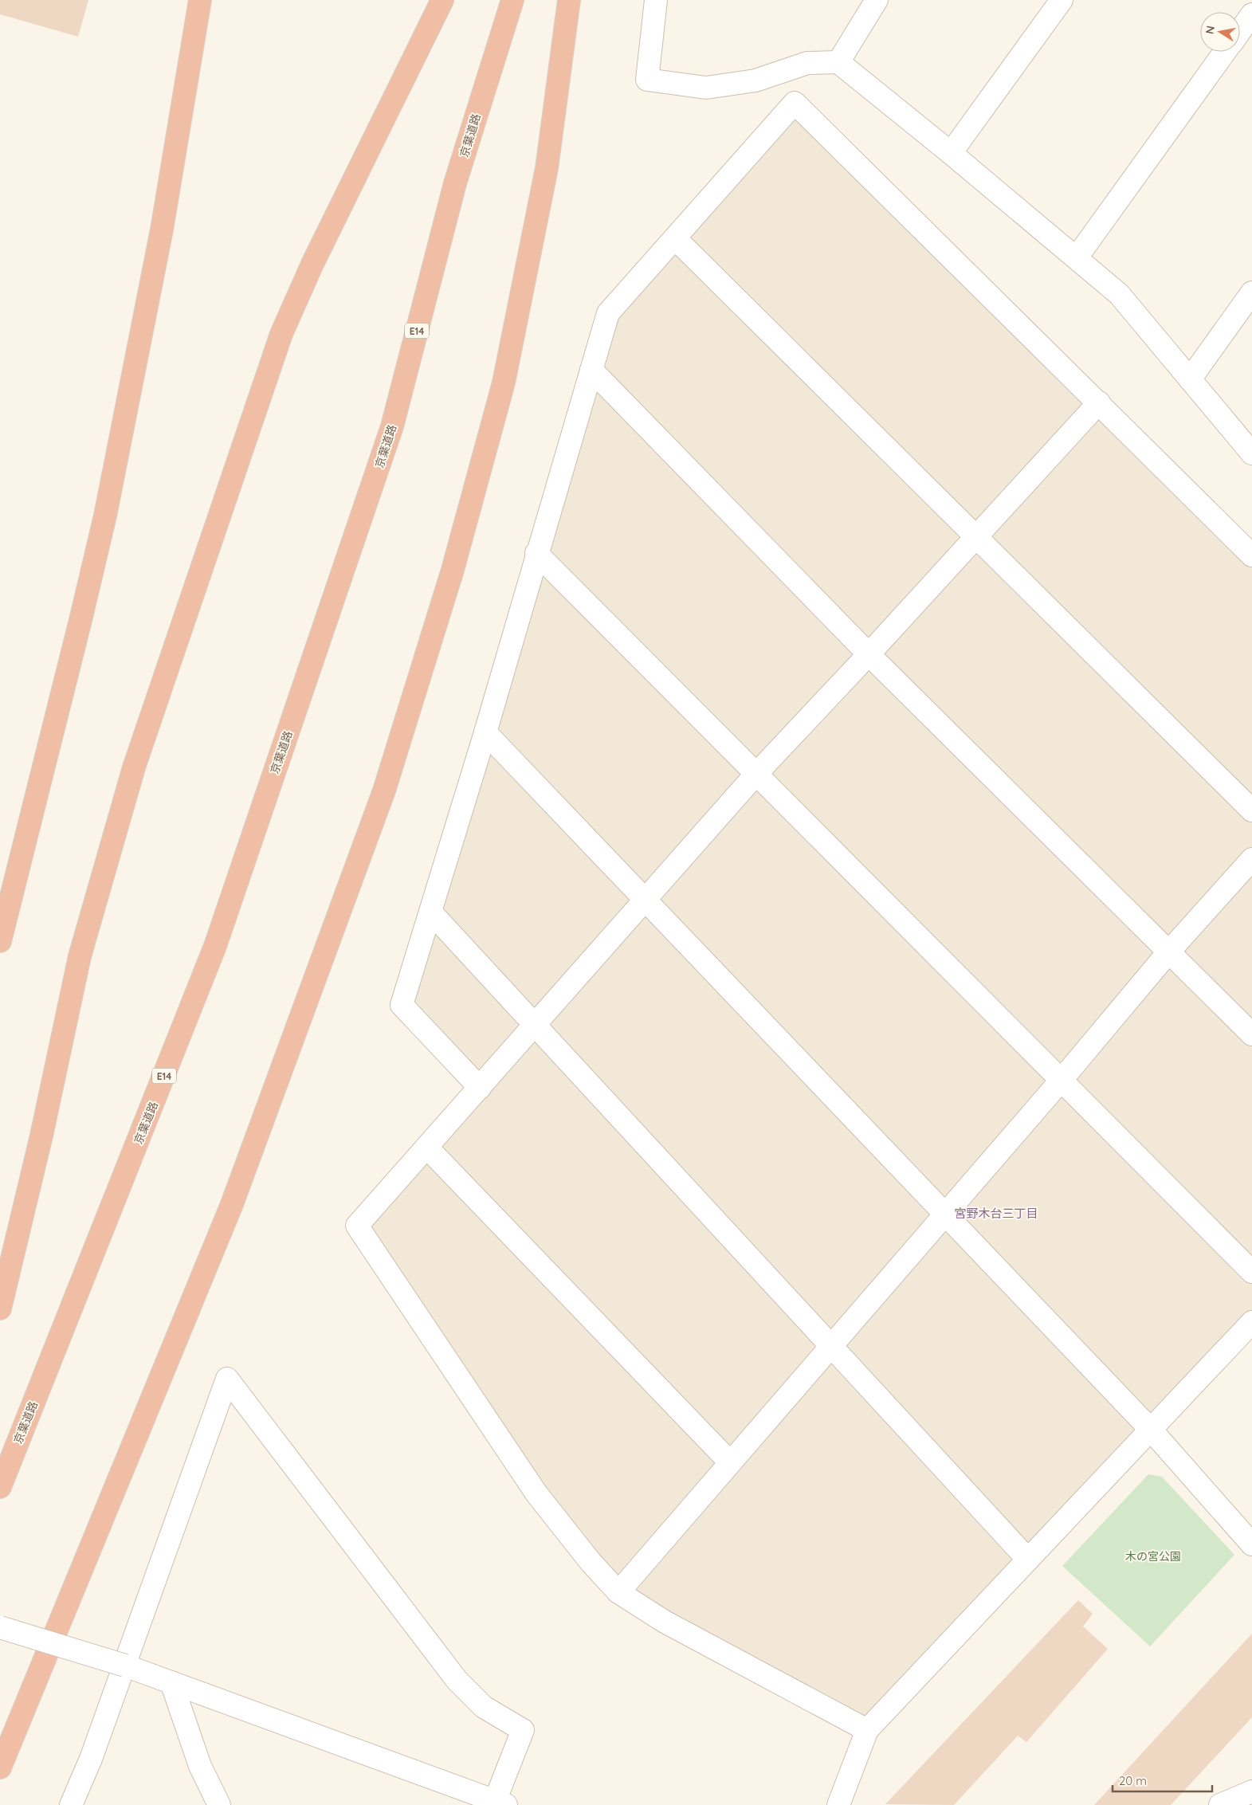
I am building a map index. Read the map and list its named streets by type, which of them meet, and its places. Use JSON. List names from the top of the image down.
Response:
{
  "streets": {
    "highway": ["京葉道路", "E14"]
  },
  "districts": ["宮野木台三丁目"],
  "parks": ["木の宮公園"],
  "scale_bar": "20 m",
  "north": "left"
}
